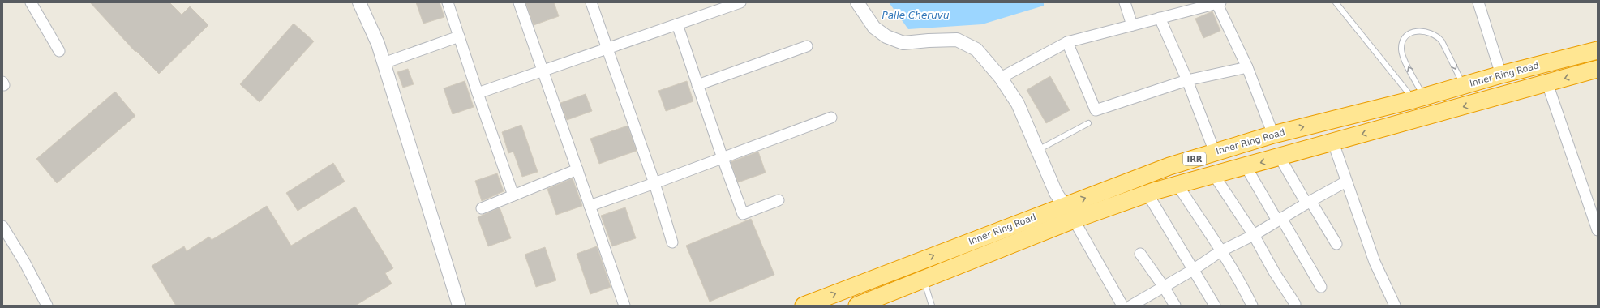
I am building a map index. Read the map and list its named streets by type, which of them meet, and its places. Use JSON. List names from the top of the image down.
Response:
{
  "streets": {
    "highway": ["Inner Ring Road", "IRR"]
  },
  "water": ["Palle Cheruvu"]
}
